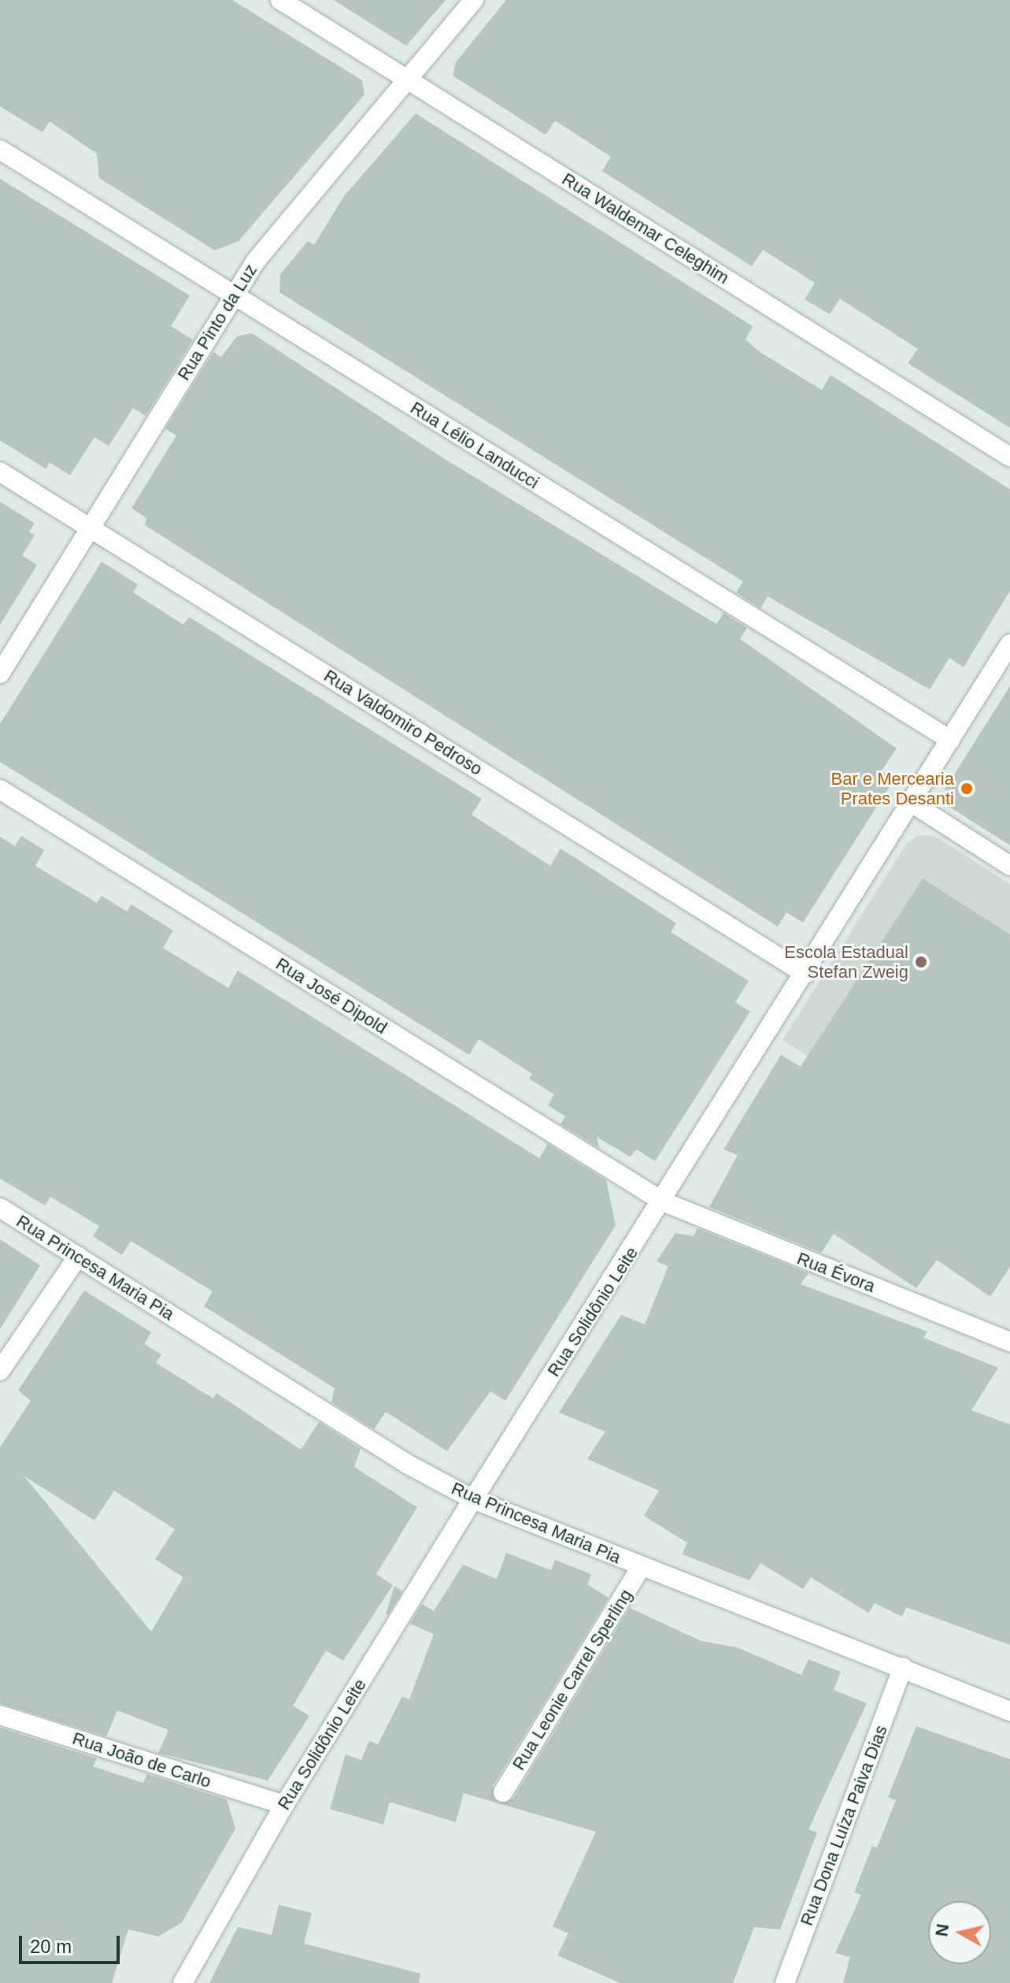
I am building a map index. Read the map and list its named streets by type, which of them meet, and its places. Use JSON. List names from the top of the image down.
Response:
{
  "streets": {
    "street": [
      "Rua Waldemar Celeghim",
      "Rua Pinto da Luz",
      "Rua Lélio Landucci",
      "Rua Valdomiro Pedroso",
      "Rua José Dipold",
      "Rua Princesa Maria Pia",
      "Rua Évora",
      "Rua Solidônio Leite",
      "Rua Leonie Carrel Sperling",
      "Rua João de Carlo",
      "Rua Dona Luíza Paiva Dias"
    ]
  },
  "crossings": [
    ["Rua Waldemar Celeghim", "Rua Pinto da Luz"],
    ["Rua Pinto da Luz", "Rua Lélio Landucci"],
    ["Rua Pinto da Luz", "Rua Valdomiro Pedroso"],
    ["Rua Lélio Landucci", "Rua Solidônio Leite"],
    ["Rua Valdomiro Pedroso", "Rua Solidônio Leite"],
    ["Rua José Dipold", "Rua Évora"],
    ["Rua José Dipold", "Rua Solidônio Leite"],
    ["Rua Princesa Maria Pia", "Rua Solidônio Leite"],
    ["Rua Princesa Maria Pia", "Rua Leonie Carrel Sperling"],
    ["Rua Princesa Maria Pia", "Rua Dona Luíza Paiva Dias"],
    ["Rua Évora", "Rua Solidônio Leite"],
    ["Rua Solidônio Leite", "Rua João de Carlo"]
  ],
  "places": ["Bar e Mercearia Prates Desanti", "Escola Estadual Stefan Zweig"],
  "scale_bar": "20 m",
  "north": "left"
}
